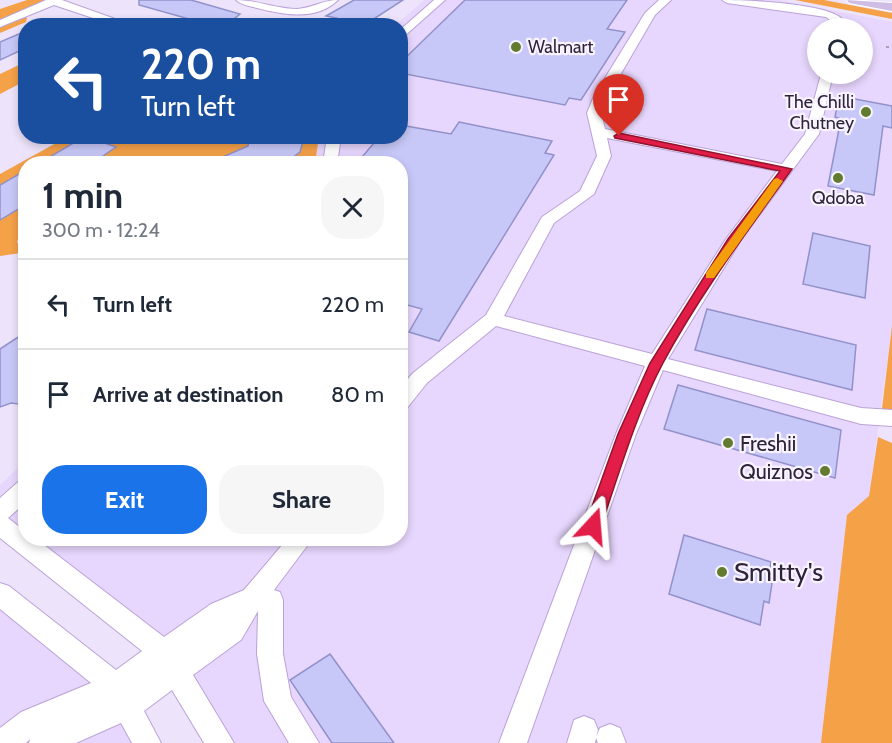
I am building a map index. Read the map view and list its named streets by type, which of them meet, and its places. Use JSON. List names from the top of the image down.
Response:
{
  "places": [
    "Walmart",
    "The Chilli Chutney",
    "Qdoba",
    "Freshii",
    "Quiznos",
    "Smitty's"
  ],
  "page": {
    "turn": ["220 m", "Turn left"],
    "heading": ["1 min", "300 m · 12:24"],
    "list": [
      {
        "name": "Turn left",
        "value": "220 m"
      },
      {
        "name": "Arrive at destination",
        "value": "80 m"
      }
    ],
    "buttons": ["Exit", "Share"]
  }
}
